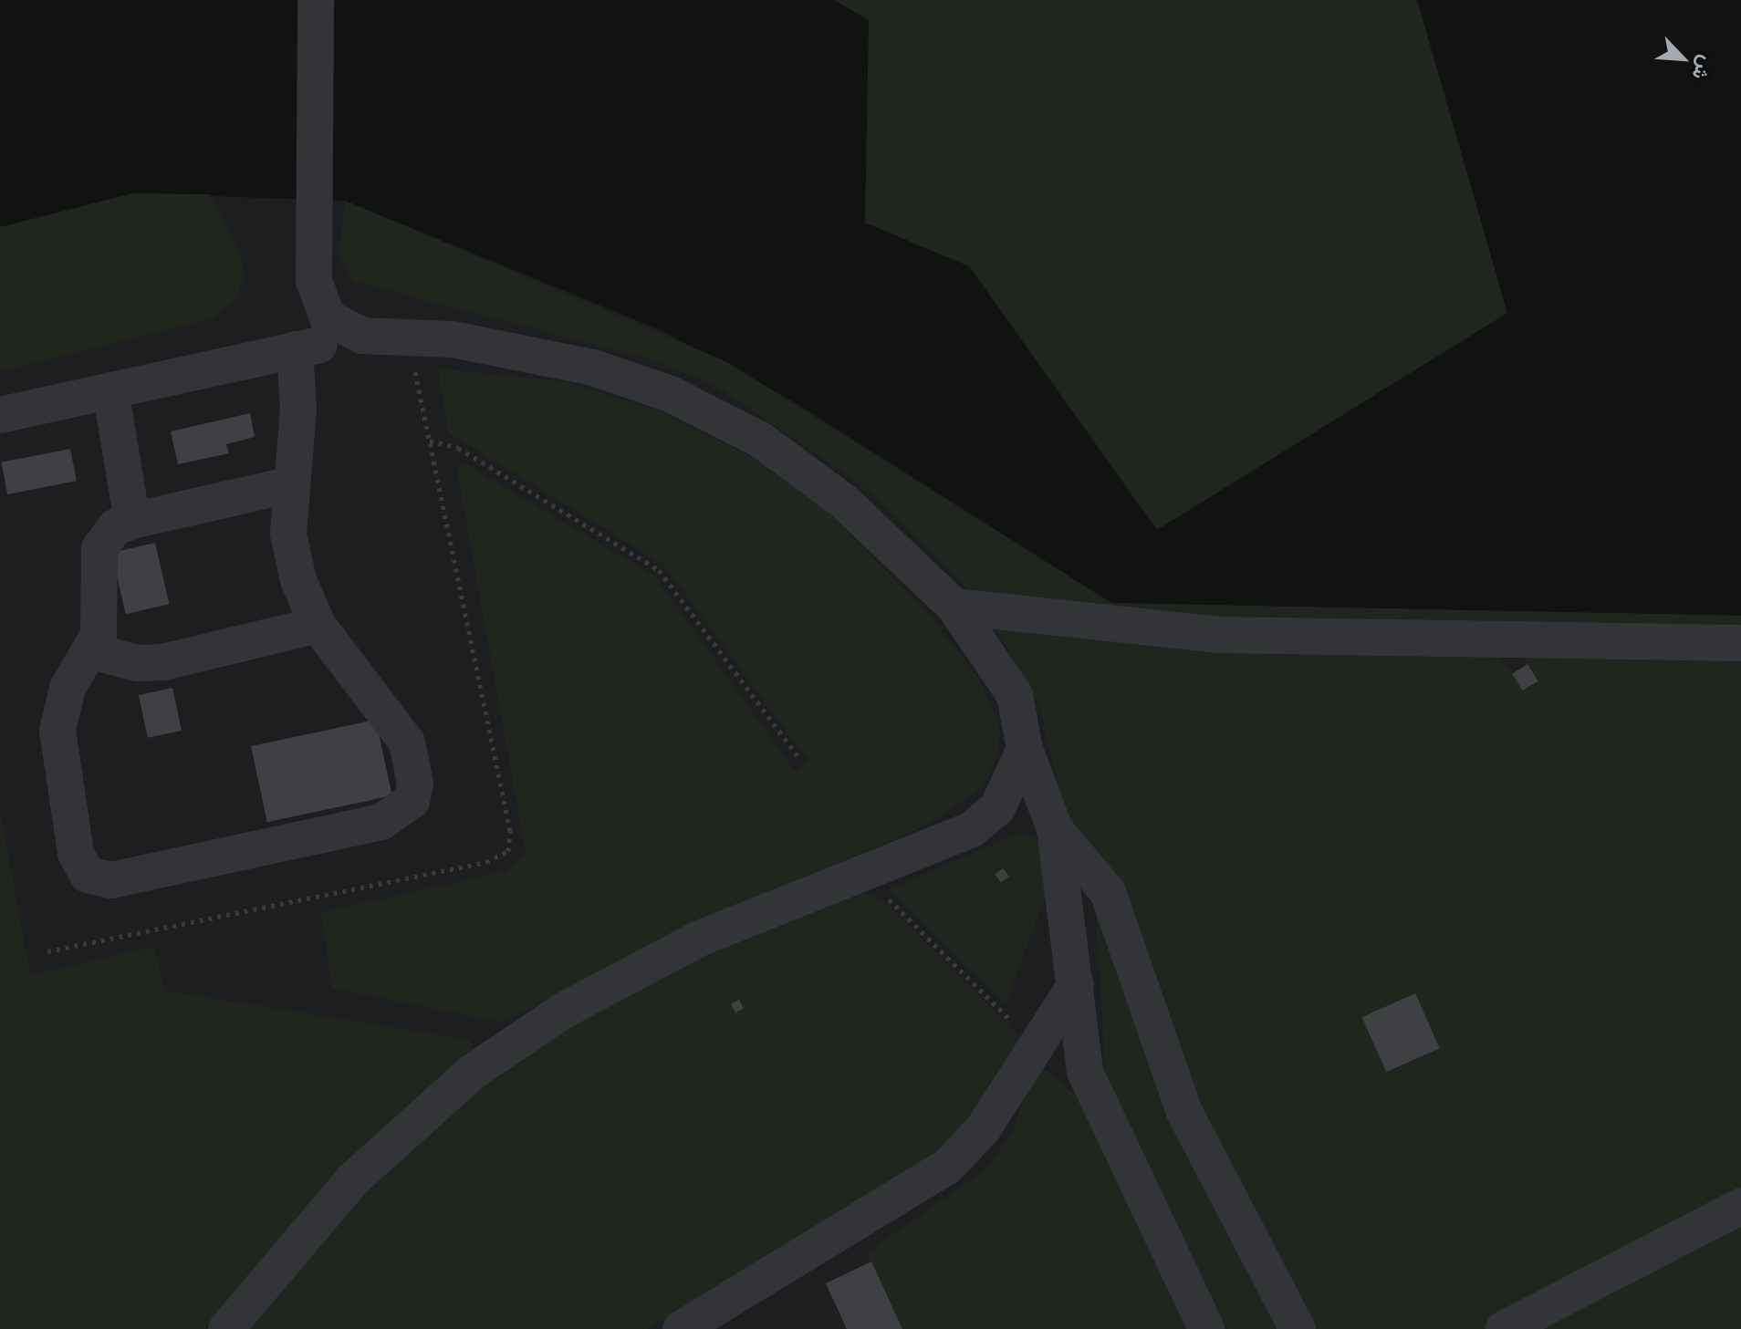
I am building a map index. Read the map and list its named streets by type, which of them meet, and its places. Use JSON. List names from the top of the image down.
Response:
{
  "north": "bottom right"
}
